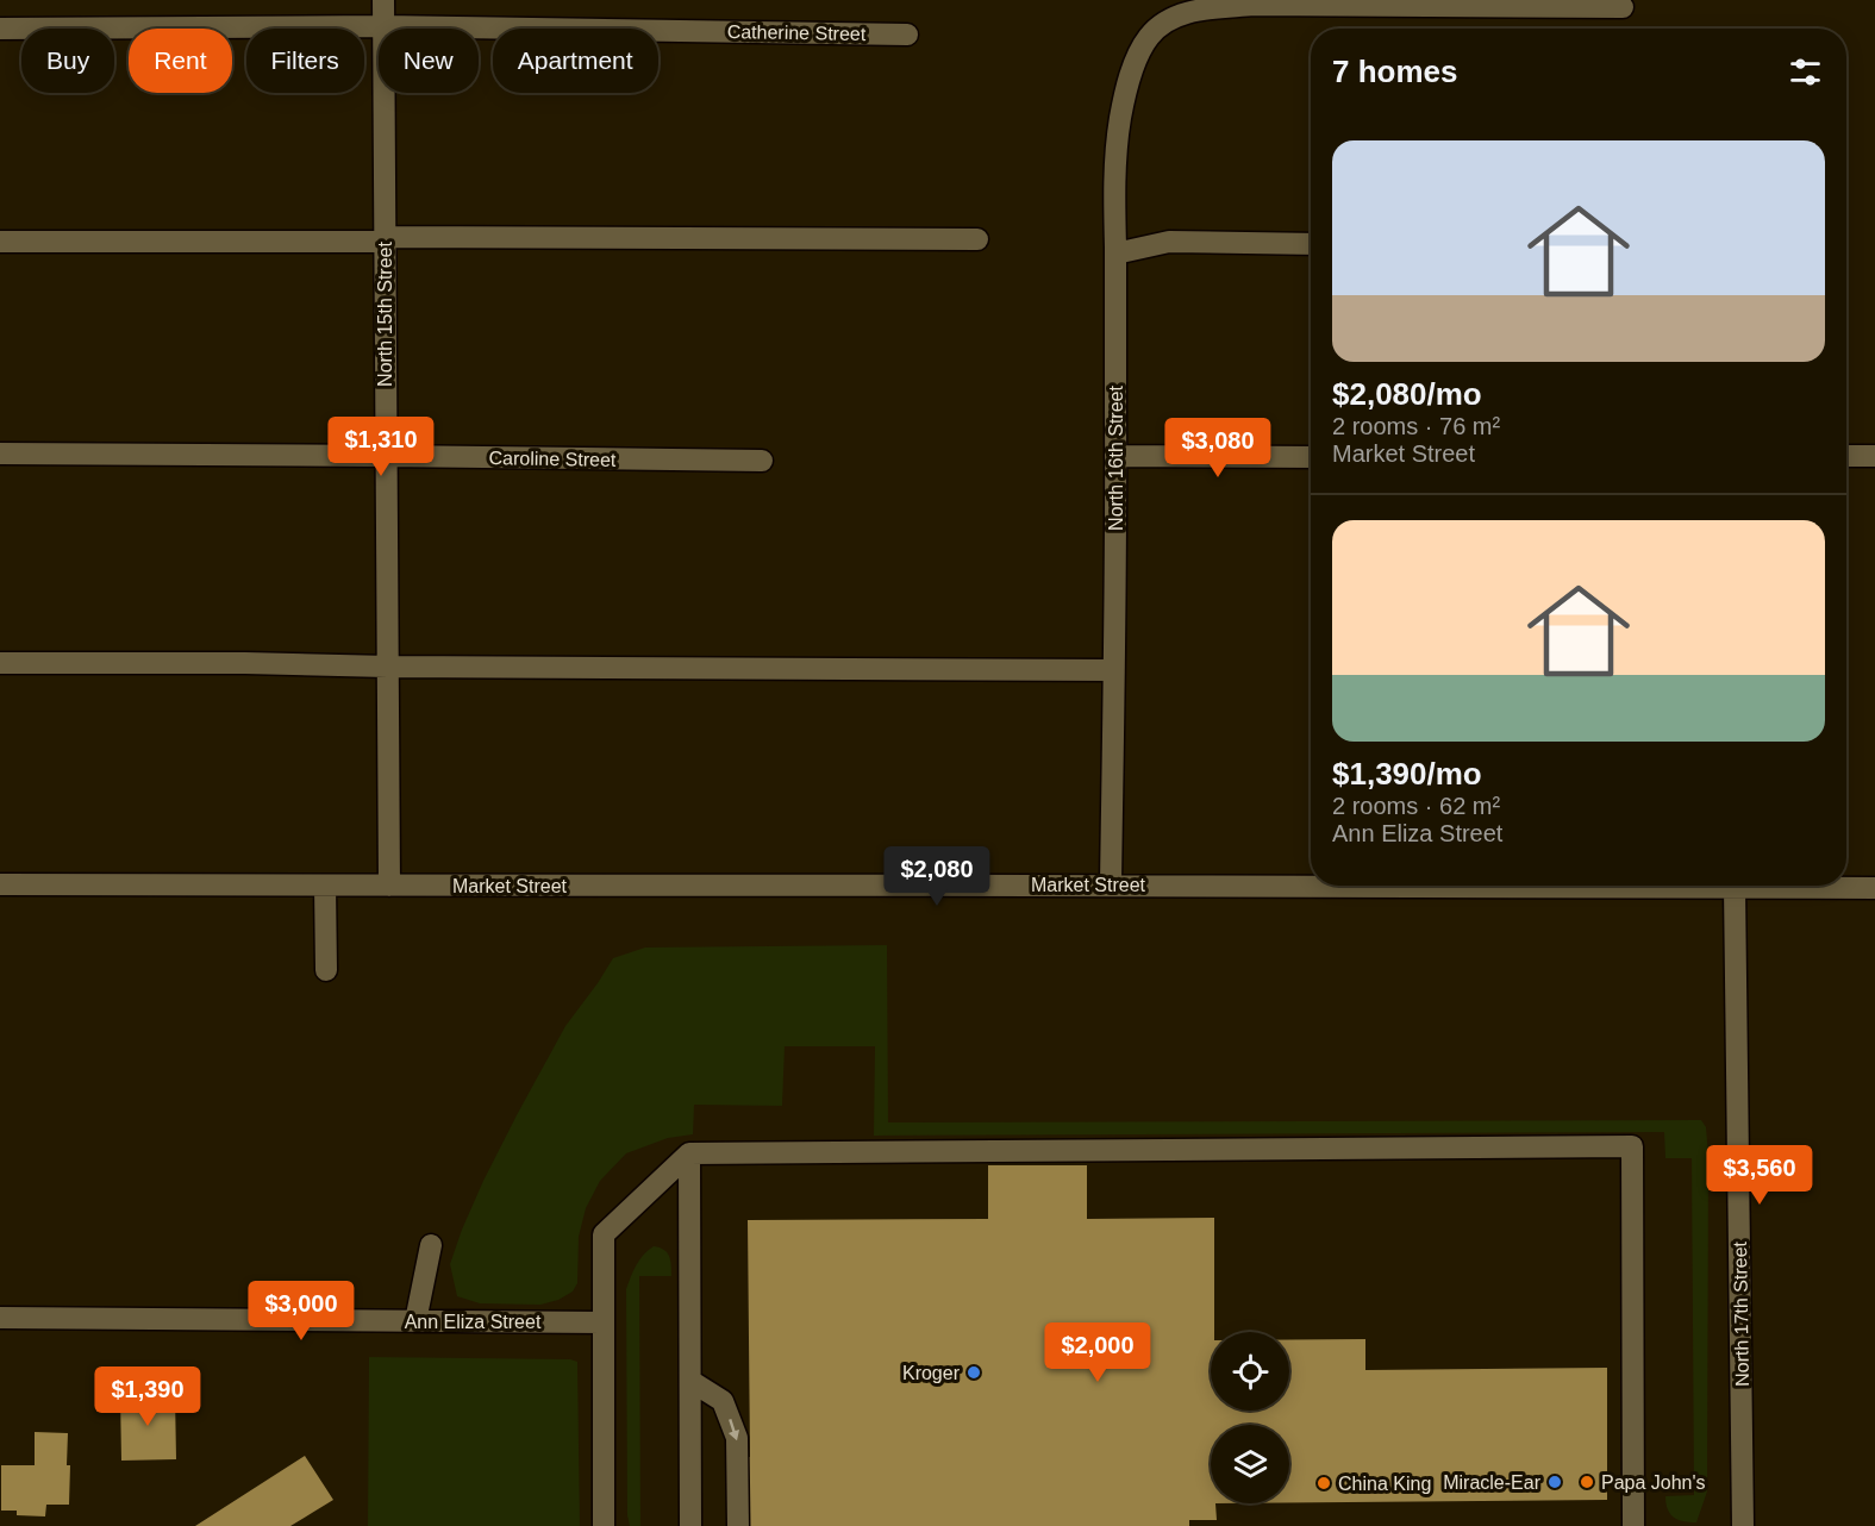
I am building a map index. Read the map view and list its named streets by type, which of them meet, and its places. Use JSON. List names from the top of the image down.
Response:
{
  "streets": {
    "street": [
      "Catherine Street",
      "North 15th Street",
      "Caroline Street",
      "North 16th Street",
      "Market Street",
      "North 17th Street",
      "Ann Eliza Street"
    ]
  },
  "crossings": [
    ["Catherine Street", "North 15th Street"],
    ["North 15th Street", "Caroline Street"],
    ["North 15th Street", "Market Street"],
    ["North 16th Street", "Market Street"]
  ],
  "places": [
    "Kroger",
    "Miracle-Ear",
    "Papa John's",
    "China King"
  ],
  "page": {
    "chip": [
      "Buy",
      "Rent",
      "Filters",
      "New",
      "Apartment"
    ],
    "heading": "7 homes",
    "list": [
      {
        "name": "$2,080/mo",
        "note": "2 rooms · 76 m² · Market Street"
      },
      {
        "name": "$1,390/mo",
        "note": "2 rooms · 62 m² · Ann Eliza Street"
      }
    ],
    "price": [
      "$1,310",
      "$3,080",
      "$2,080",
      "$3,560",
      "$3,000",
      "$2,000",
      "$1,390"
    ]
  }
}
